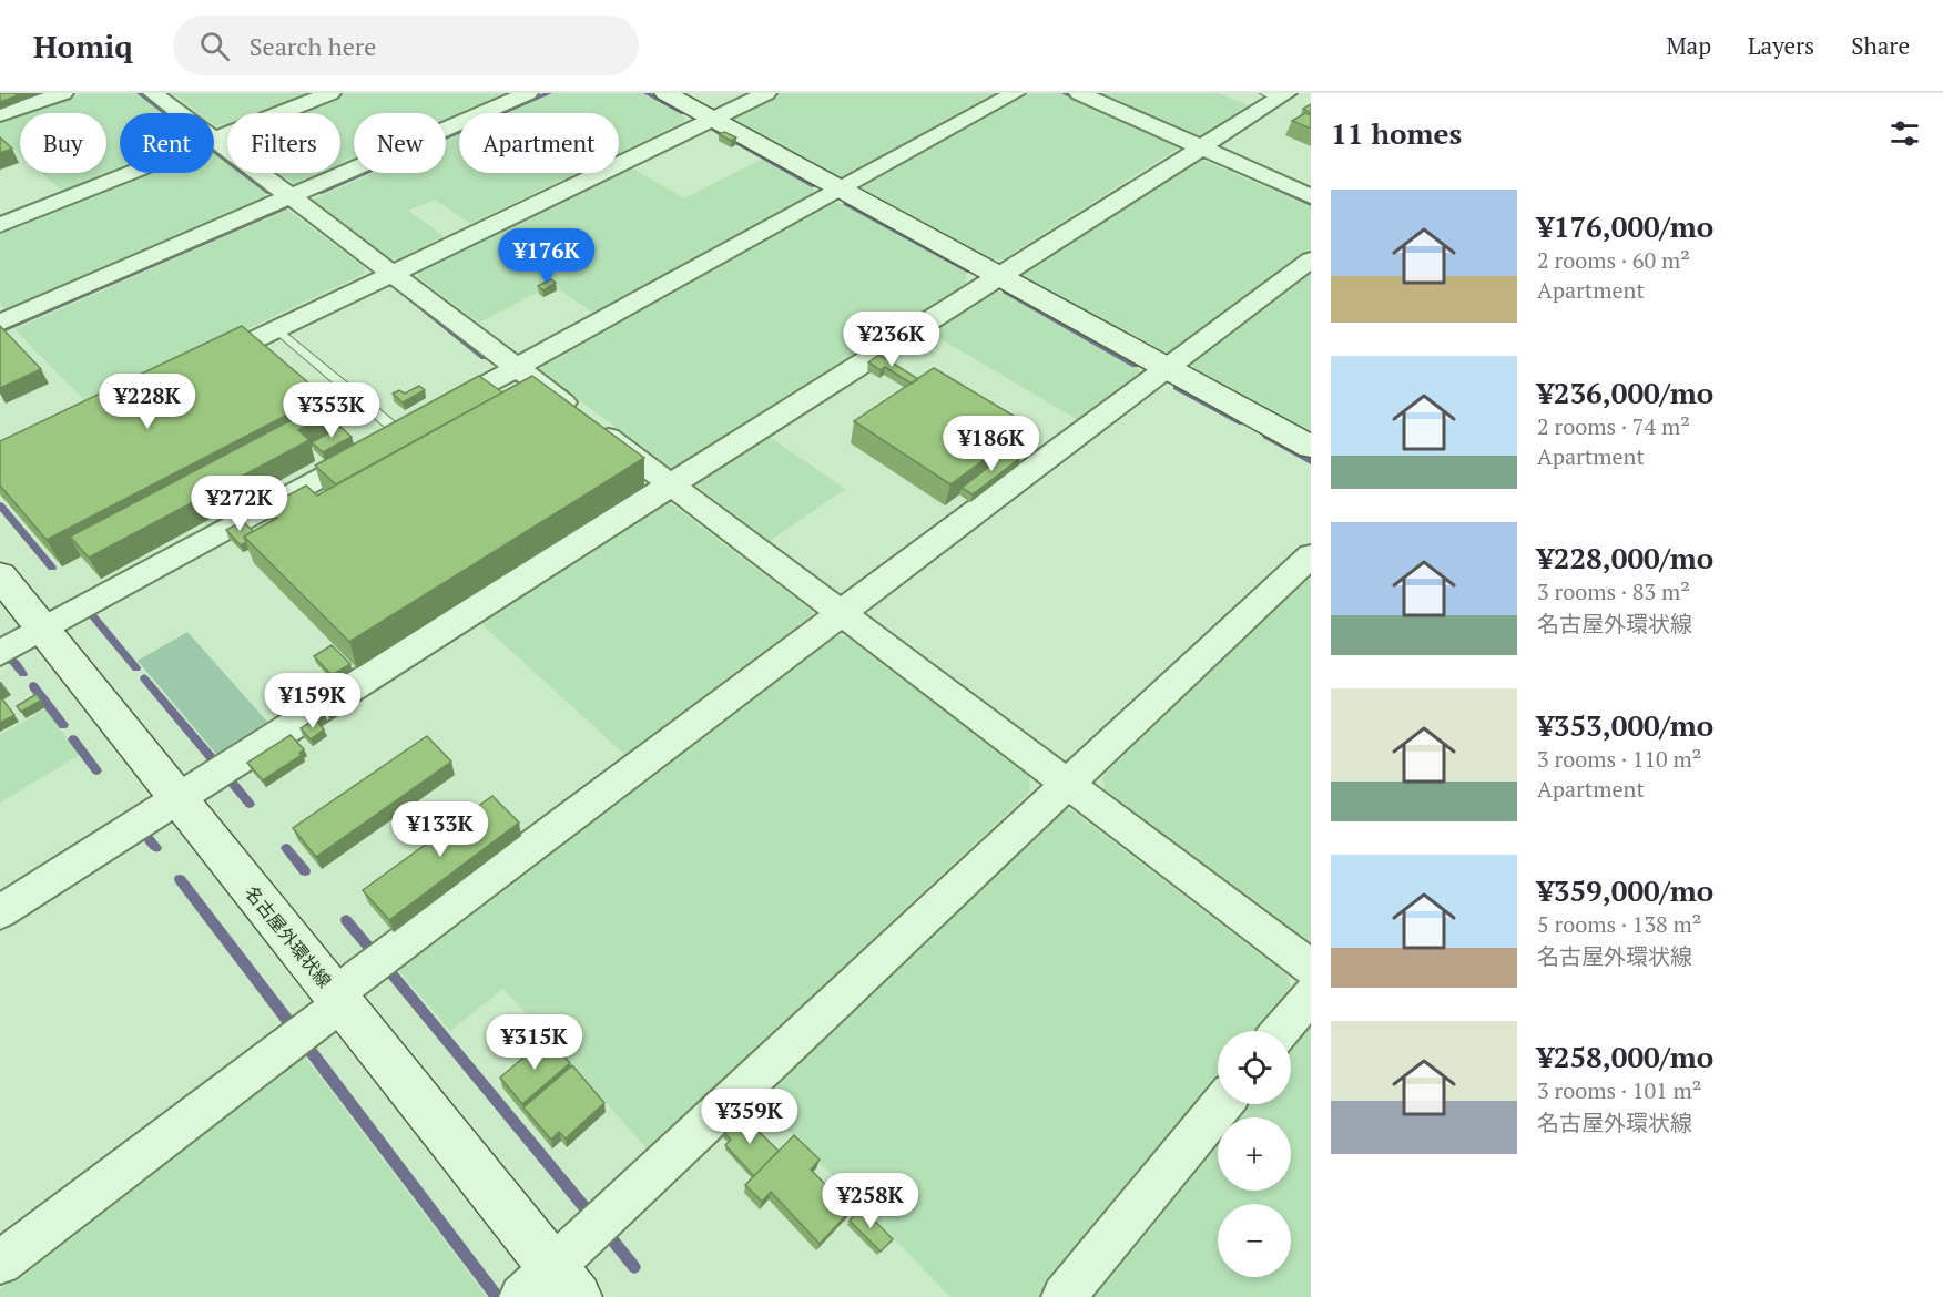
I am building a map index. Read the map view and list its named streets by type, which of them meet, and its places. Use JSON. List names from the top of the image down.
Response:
{
  "streets": {
    "street": ["名古屋外環状線"]
  },
  "page": {
    "header": "Homiq",
    "search": "Search here",
    "nav": ["Map", "Layers", "Share"],
    "heading": "11 homes",
    "chip": [
      "Buy",
      "Rent",
      "Filters",
      "New",
      "Apartment"
    ],
    "list": [
      {
        "name": "¥176,000/mo",
        "note": "2 rooms · 60 m² · Apartment"
      },
      {
        "name": "¥236,000/mo",
        "note": "2 rooms · 74 m² · Apartment"
      },
      {
        "name": "¥228,000/mo",
        "note": "3 rooms · 83 m² · 名古屋外環状線"
      },
      {
        "name": "¥353,000/mo",
        "note": "3 rooms · 110 m² · Apartment"
      },
      {
        "name": "¥359,000/mo",
        "note": "5 rooms · 138 m² · 名古屋外環状線"
      },
      {
        "name": "¥258,000/mo",
        "note": "3 rooms · 101 m² · 名古屋外環状線"
      }
    ],
    "price": [
      "¥176K",
      "¥236K",
      "¥228K",
      "¥353K",
      "¥186K",
      "¥272K",
      "¥159K",
      "¥133K",
      "¥315K",
      "¥359K",
      "¥258K"
    ],
    "map_buttons": ["+", "−"]
  }
}
